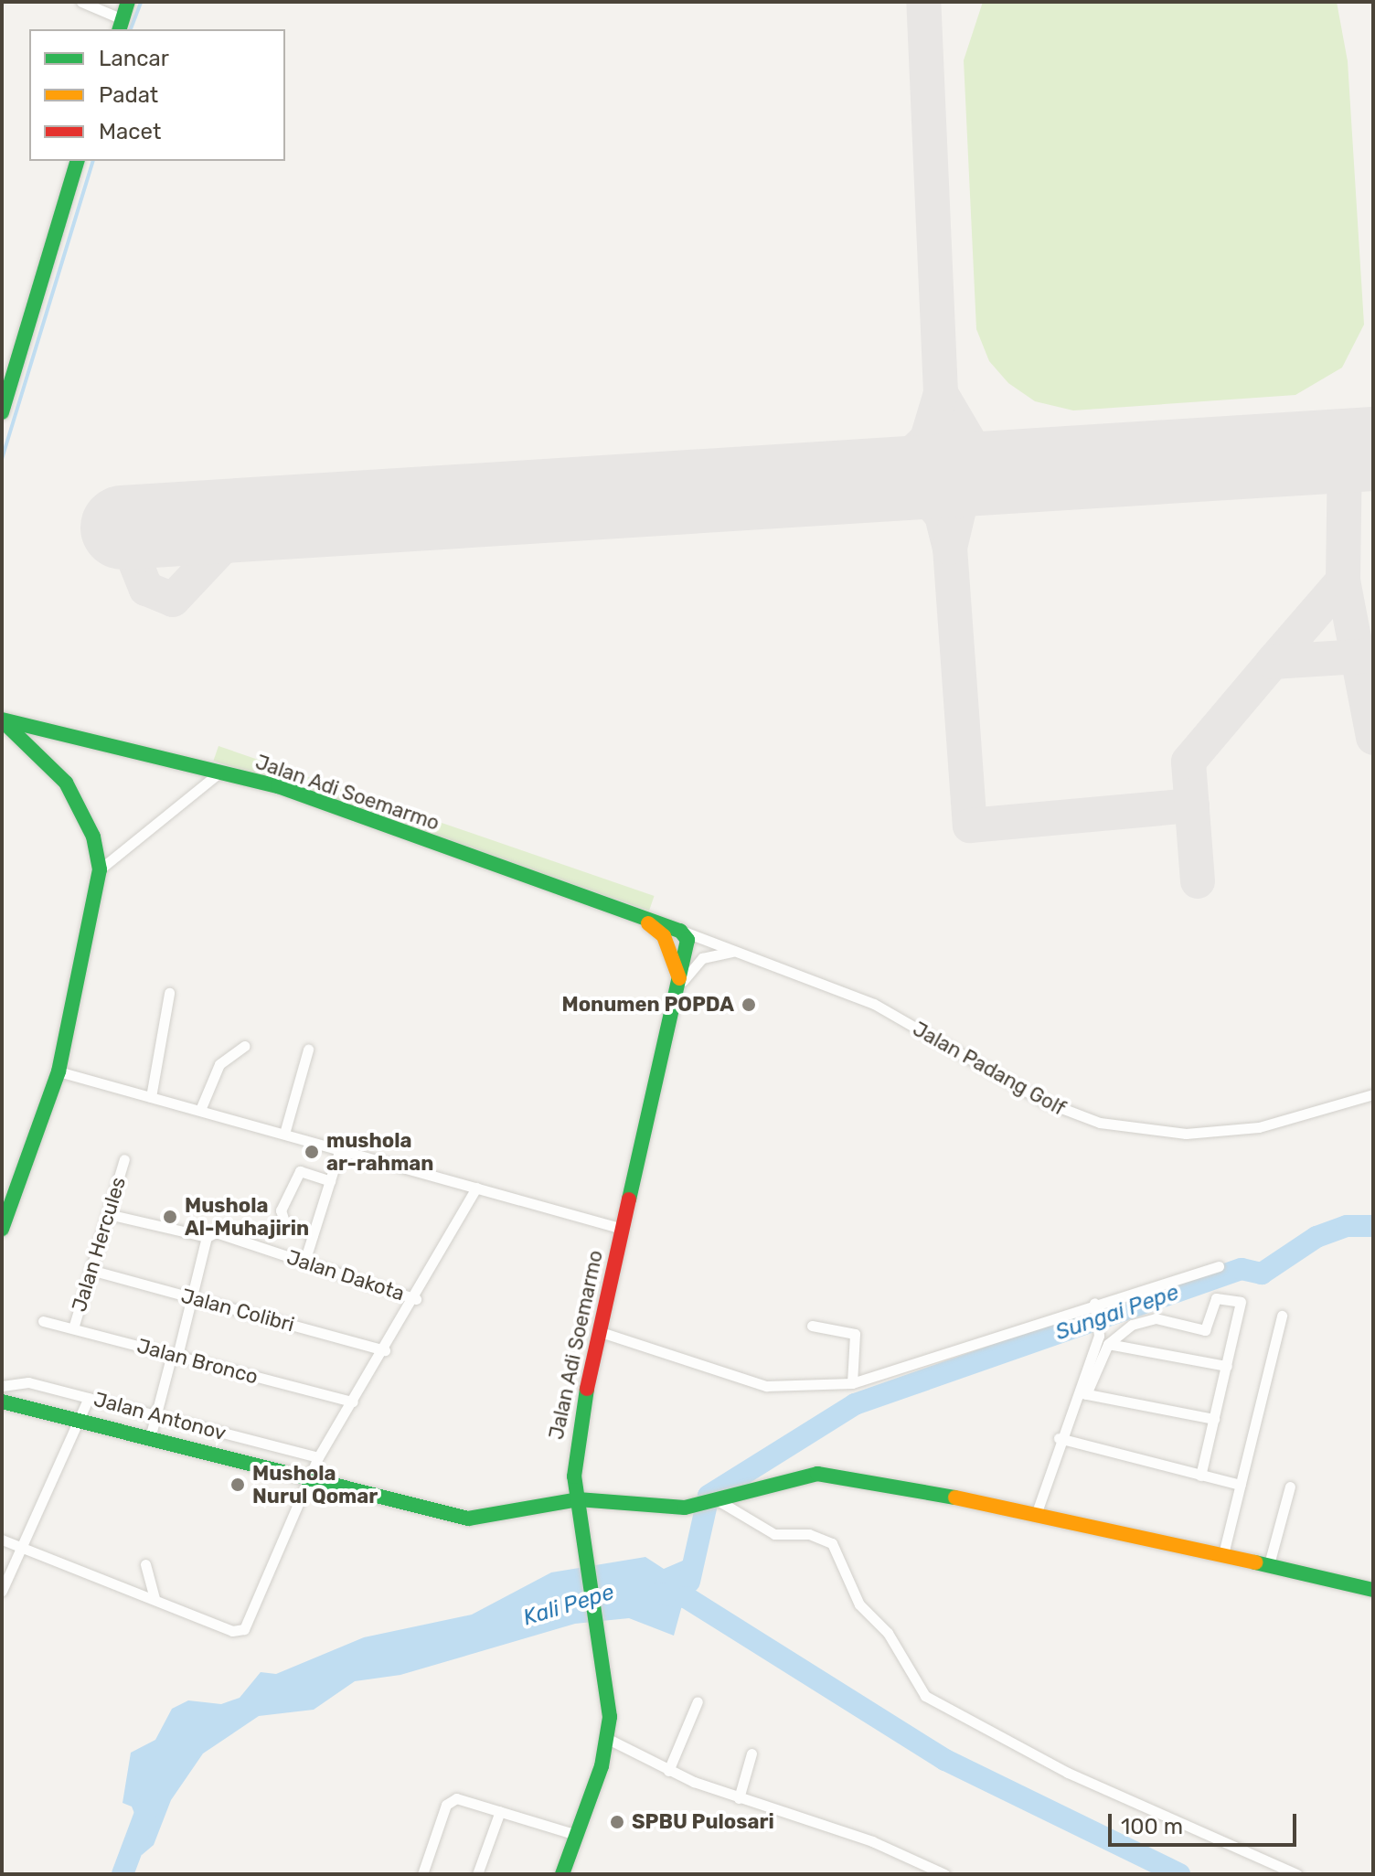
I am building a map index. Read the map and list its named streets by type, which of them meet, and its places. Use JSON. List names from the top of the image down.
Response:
{
  "streets": {
    "main road": ["Jalan Adi Soemarmo"],
    "street": [
      "Jalan Padang Golf",
      "Jalan Hercules",
      "Jalan Dakota",
      "Jalan Colibri",
      "Jalan Bronco",
      "Jalan Antonov"
    ]
  },
  "crossings": [
    ["Jalan Adi Soemarmo", "Jalan Padang Golf"],
    ["Jalan Hercules", "Jalan Dakota"],
    ["Jalan Hercules", "Jalan Colibri"],
    ["Jalan Hercules", "Jalan Bronco"]
  ],
  "water": ["Sungai Pepe", "Kali Pepe"],
  "places": [
    "Monumen POPDA",
    "mushola ar-rahman",
    "Mushola Al-Muhajirin",
    "Mushola Nurul Qomar",
    "SPBU Pulosari"
  ],
  "legend": ["Lancar", "Padat", "Macet"],
  "scale_bar": "100 m"
}
